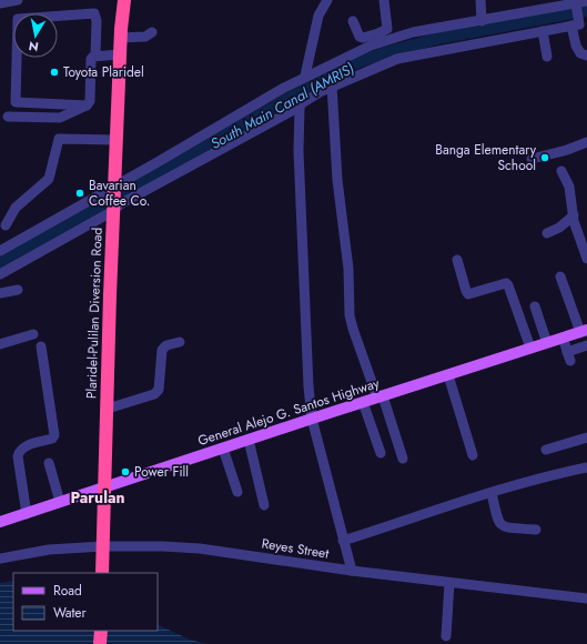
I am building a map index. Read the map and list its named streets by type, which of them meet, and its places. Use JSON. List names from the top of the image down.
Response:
{
  "streets": {
    "highway": ["Plaridel-Pulilan Diversion Road"],
    "main road": ["General Alejo G. Santos Highway"],
    "street": ["Reyes Street"]
  },
  "crossings": [
    ["Plaridel-Pulilan Diversion Road", "General Alejo G. Santos Highway"],
    ["Plaridel-Pulilan Diversion Road", "Reyes Street"]
  ],
  "districts": ["Parulan"],
  "water": ["South Main Canal (AMRIS)"],
  "places": [
    "Toyota Plaridel",
    "Banga Elementary School",
    "Bavarian Coffee Co.",
    "Power Fill"
  ],
  "legend": ["Road", "Water"],
  "north": "bottom"
}
